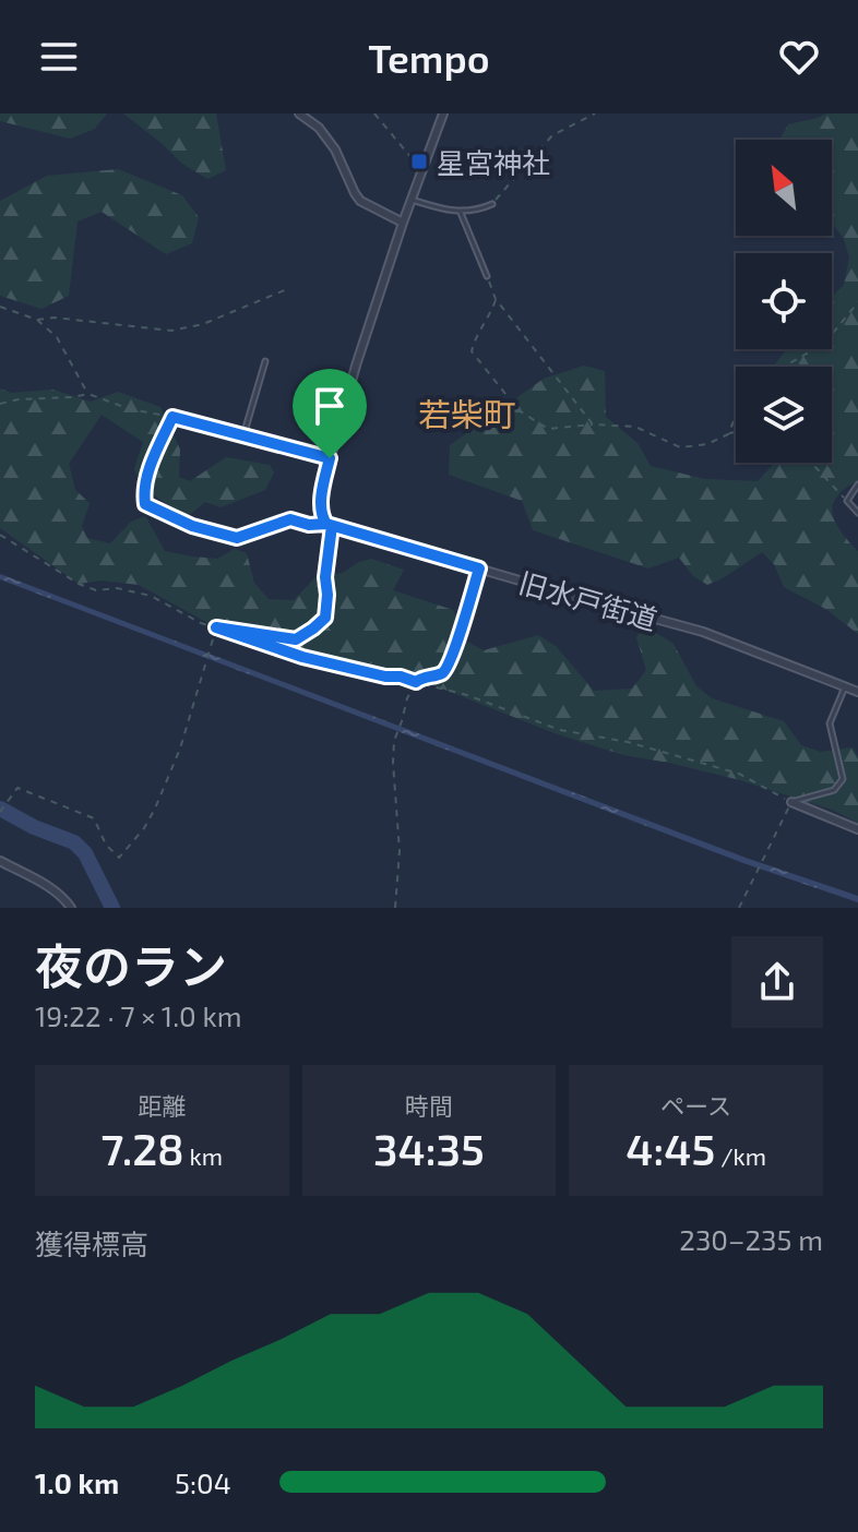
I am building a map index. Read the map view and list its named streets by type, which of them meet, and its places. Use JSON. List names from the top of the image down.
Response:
{
  "streets": {
    "street": ["旧水戸街道"]
  },
  "districts": ["若柴町"],
  "places": {
    "transit": ["星宮神社"]
  },
  "north": "top left",
  "page": {
    "header": "Tempo",
    "heading": ["夜のラン", "19:22 · 7 × 1.0 km"],
    "stats": [
      ["距離", "7.28 km"],
      ["時間", "34:35"],
      ["ペース", "4:45 /km"]
    ],
    "chart": ["獲得標高", "230–235 m"],
    "list": [
      {
        "name": "1.0 km",
        "note": "5:04"
      }
    ]
  }
}
